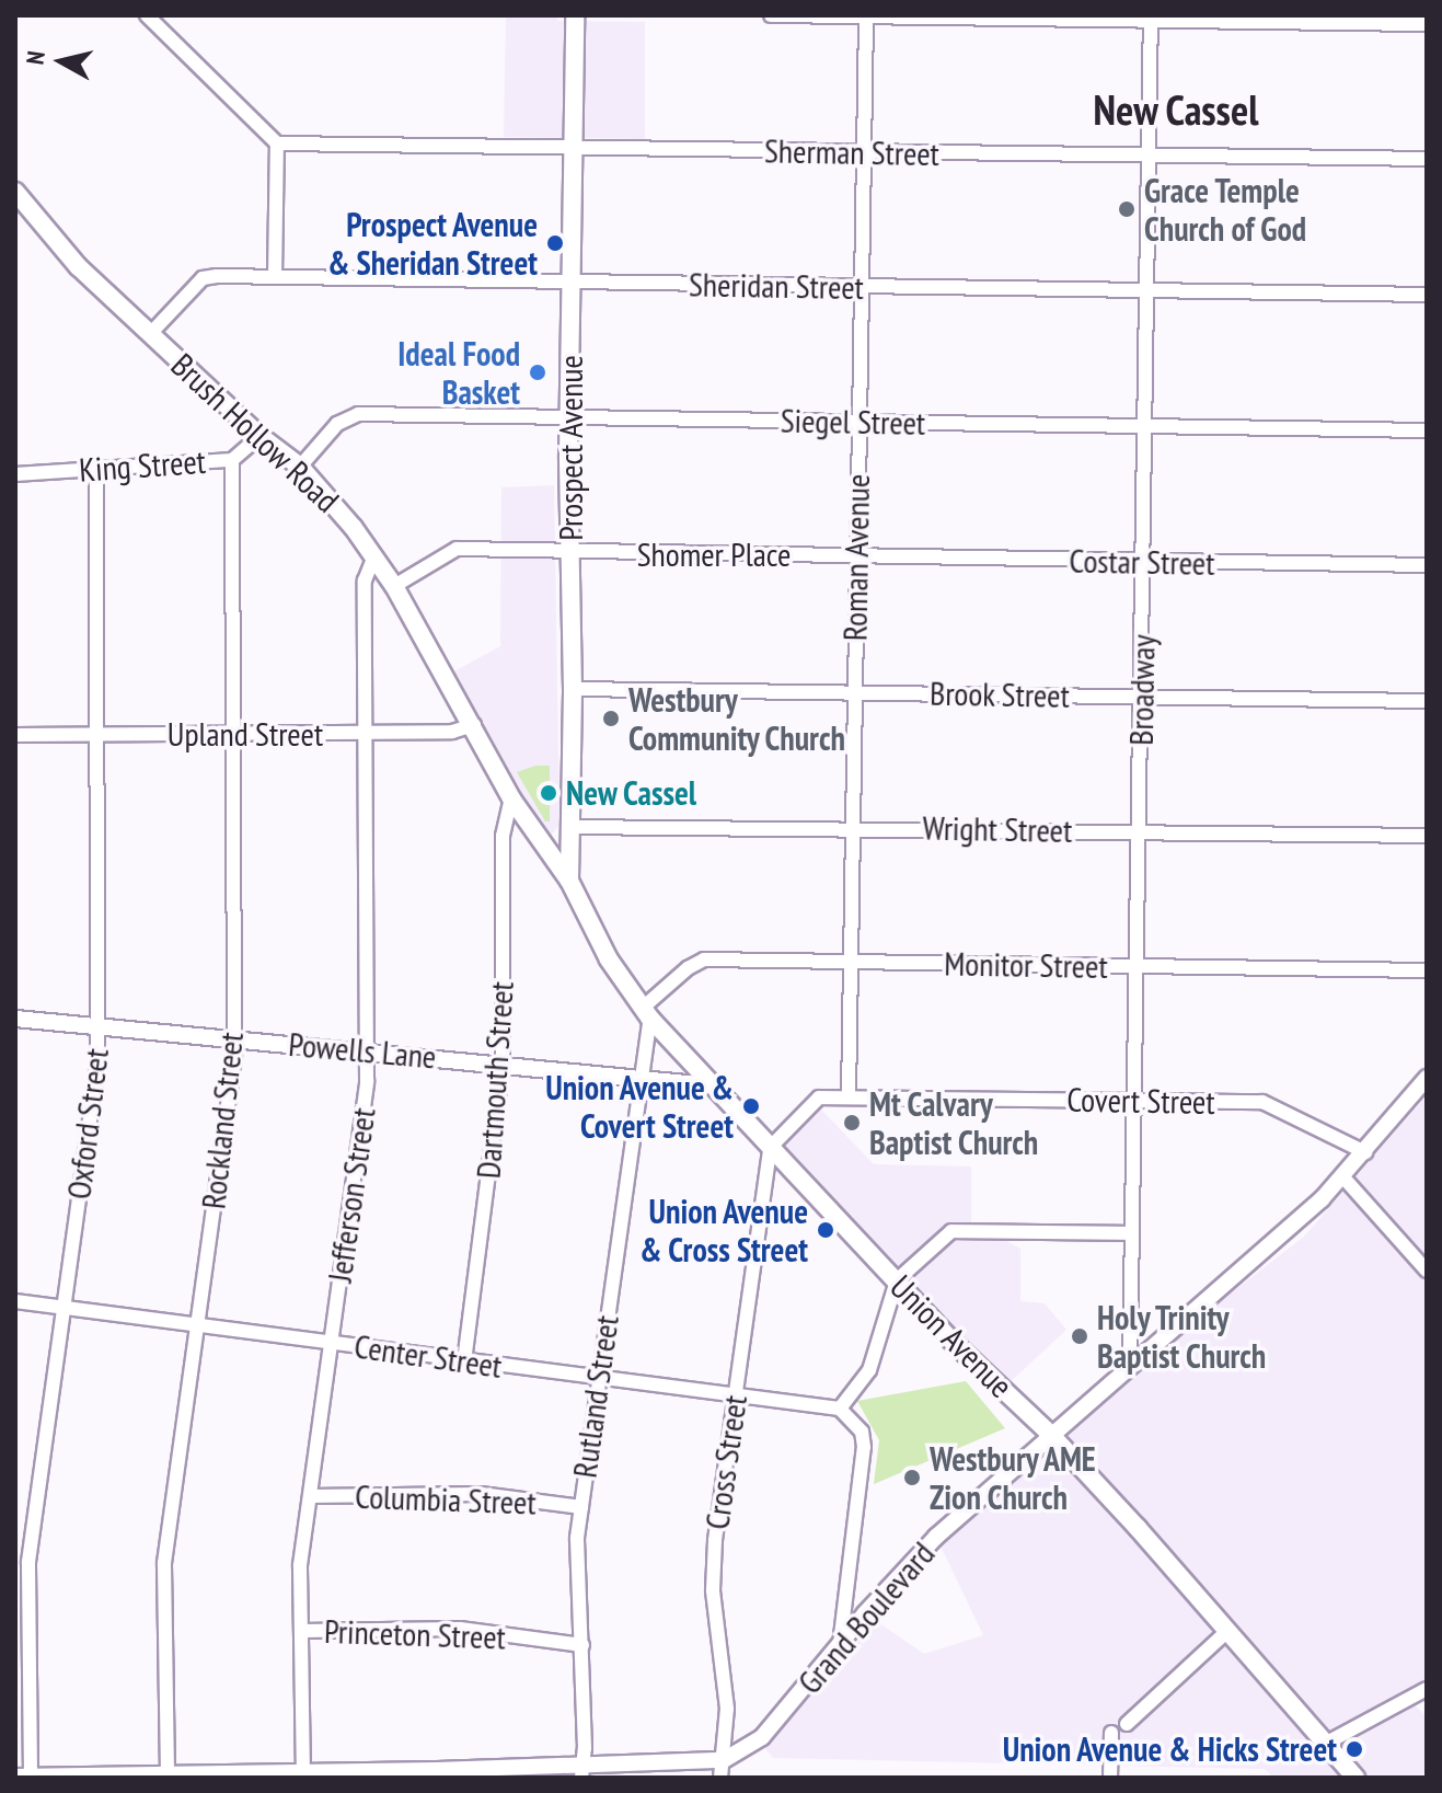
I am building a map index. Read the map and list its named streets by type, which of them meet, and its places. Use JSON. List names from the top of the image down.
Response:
{
  "streets": {
    "main road": ["Brush Hollow Road", "Prospect Avenue", "Union Avenue"],
    "street": [
      "Sherman Street",
      "Sheridan Street",
      "Siegel Street",
      "King Street",
      "Shomer Place",
      "Roman Avenue",
      "Costar Street",
      "Broadway",
      "Brook Street",
      "Upland Street",
      "Wright Street",
      "Monitor Street",
      "Powells Lane",
      "Dartmouth Street",
      "Covert Street",
      "Rockland Street",
      "Oxford Street",
      "Jefferson Street",
      "Center Street",
      "Rutland Street",
      "Cross Street",
      "Columbia Street",
      "Grand Boulevard",
      "Princeton Street"
    ]
  },
  "crossings": [
    ["Sherman Street", "Prospect Avenue"],
    ["Sherman Street", "Roman Avenue"],
    ["Sherman Street", "Broadway"],
    ["Sheridan Street", "Brush Hollow Road"],
    ["Sheridan Street", "Prospect Avenue"],
    ["Sheridan Street", "Roman Avenue"],
    ["Sheridan Street", "Broadway"],
    ["Siegel Street", "Brush Hollow Road"],
    ["Siegel Street", "Prospect Avenue"],
    ["Siegel Street", "Roman Avenue"],
    ["Siegel Street", "Broadway"],
    ["Brush Hollow Road", "Prospect Avenue"],
    ["Brush Hollow Road", "King Street"],
    ["Brush Hollow Road", "Shomer Place"],
    ["Brush Hollow Road", "Upland Street"],
    ["Brush Hollow Road", "Dartmouth Street"],
    ["Brush Hollow Road", "Jefferson Street"],
    ["Brush Hollow Road", "Union Avenue"],
    ["Prospect Avenue", "Shomer Place"],
    ["Prospect Avenue", "Brook Street"],
    ["Prospect Avenue", "Wright Street"],
    ["Prospect Avenue", "Union Avenue"],
    ["King Street", "Rockland Street"],
    ["King Street", "Oxford Street"],
    ["Shomer Place", "Roman Avenue"],
    ["Shomer Place", "Costar Street"],
    ["Roman Avenue", "Costar Street"],
    ["Roman Avenue", "Brook Street"],
    ["Roman Avenue", "Wright Street"],
    ["Roman Avenue", "Monitor Street"],
    ["Roman Avenue", "Covert Street"],
    ["Costar Street", "Broadway"],
    ["Broadway", "Brook Street"],
    ["Broadway", "Wright Street"],
    ["Broadway", "Monitor Street"],
    ["Broadway", "Covert Street"],
    ["Broadway", "Grand Boulevard"],
    ["Upland Street", "Rockland Street"],
    ["Upland Street", "Oxford Street"],
    ["Upland Street", "Jefferson Street"],
    ["Monitor Street", "Union Avenue"],
    ["Monitor Street", "Rutland Street"],
    ["Powells Lane", "Dartmouth Street"],
    ["Powells Lane", "Rockland Street"],
    ["Powells Lane", "Oxford Street"],
    ["Powells Lane", "Jefferson Street"],
    ["Powells Lane", "Union Avenue"],
    ["Powells Lane", "Rutland Street"],
    ["Dartmouth Street", "Center Street"],
    ["Covert Street", "Union Avenue"],
    ["Covert Street", "Cross Street"],
    ["Covert Street", "Grand Boulevard"],
    ["Rockland Street", "Center Street"],
    ["Oxford Street", "Center Street"],
    ["Jefferson Street", "Center Street"],
    ["Jefferson Street", "Columbia Street"],
    ["Jefferson Street", "Princeton Street"],
    ["Union Avenue", "Rutland Street"],
    ["Union Avenue", "Cross Street"],
    ["Union Avenue", "Grand Boulevard"],
    ["Center Street", "Rutland Street"],
    ["Center Street", "Cross Street"],
    ["Rutland Street", "Columbia Street"],
    ["Rutland Street", "Princeton Street"],
    ["Cross Street", "Grand Boulevard"]
  ],
  "districts": ["New Cassel"],
  "places": [
    "Grace Temple Church of God",
    "Prospect Avenue & Sheridan Street",
    "Ideal Food Basket",
    "Westbury Community Church",
    "New Cassel",
    "Union Avenue & Covert Street",
    "Mt Calvary Baptist Church",
    "Union Avenue & Cross Street",
    "Holy Trinity Baptist Church",
    "Westbury AME Zion Church",
    "Union Avenue & Hicks Street"
  ],
  "north": "left"
}
